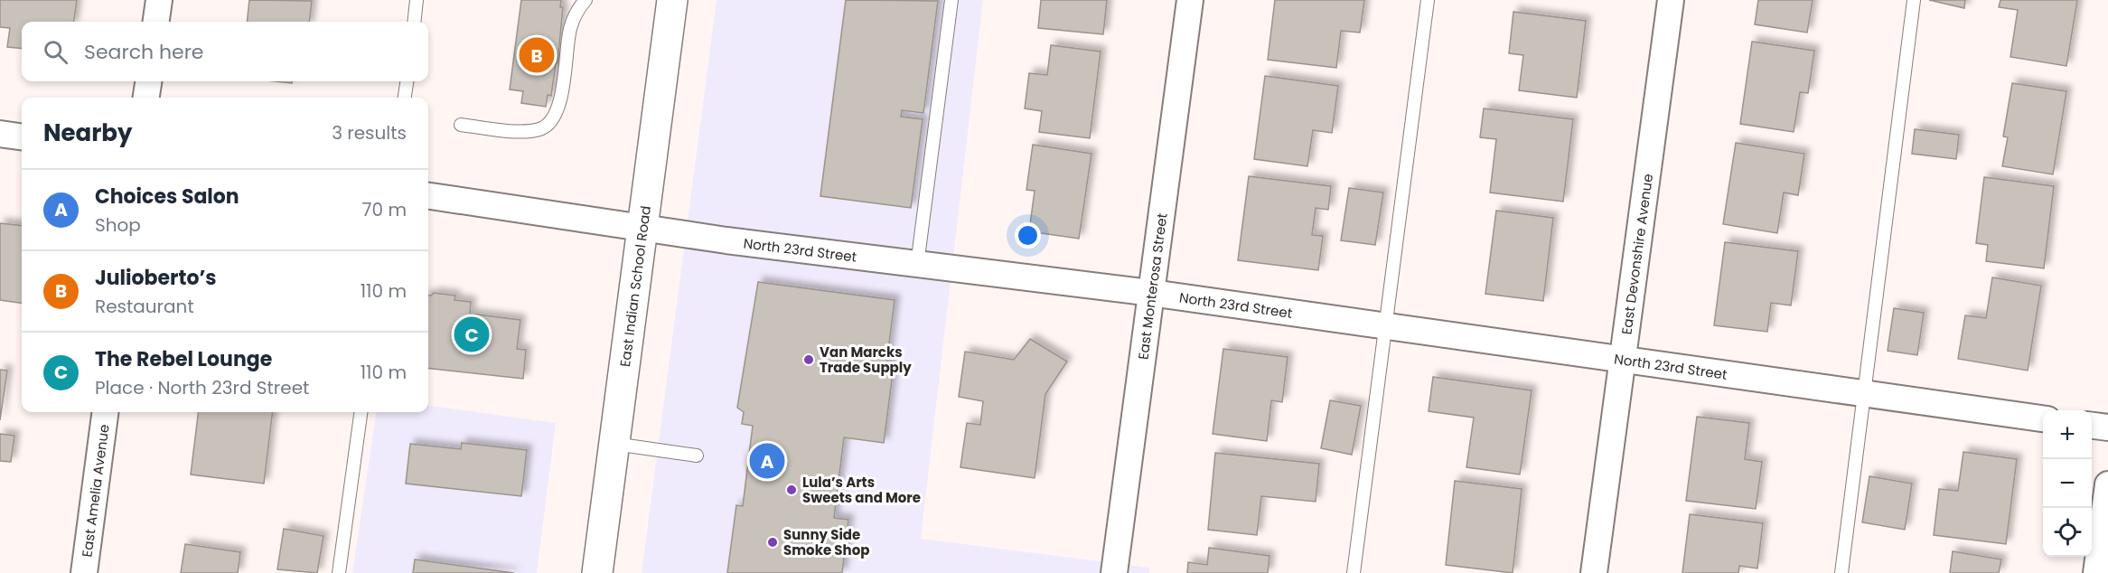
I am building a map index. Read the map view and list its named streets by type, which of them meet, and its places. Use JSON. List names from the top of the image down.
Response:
{
  "streets": {
    "main road": ["East Indian School Road"],
    "street": [
      "North 23rd Street",
      "East Devonshire Avenue",
      "East Monterosa Street",
      "East Amelia Avenue"
    ]
  },
  "crossings": [
    ["North 23rd Street", "East Devonshire Avenue"],
    ["North 23rd Street", "East Indian School Road"],
    ["North 23rd Street", "East Monterosa Street"]
  ],
  "places": ["Van Marcks Trade Supply", "Lula’s Arts Sweets and More", "Sunny Side Smoke Shop"],
  "page": {
    "search": "Search here",
    "pins": ["B", "C", "A"],
    "heading": ["Nearby", "3 results"],
    "list": [
      {
        "mark": "A",
        "name": "Choices Salon",
        "note": "Shop",
        "value": "70 m"
      },
      {
        "mark": "B",
        "name": "Julioberto’s",
        "note": "Restaurant",
        "value": "110 m"
      },
      {
        "mark": "C",
        "name": "The Rebel Lounge",
        "note": "Place · North 23rd Street",
        "value": "110 m"
      }
    ],
    "map_buttons": ["+", "−"]
  }
}
